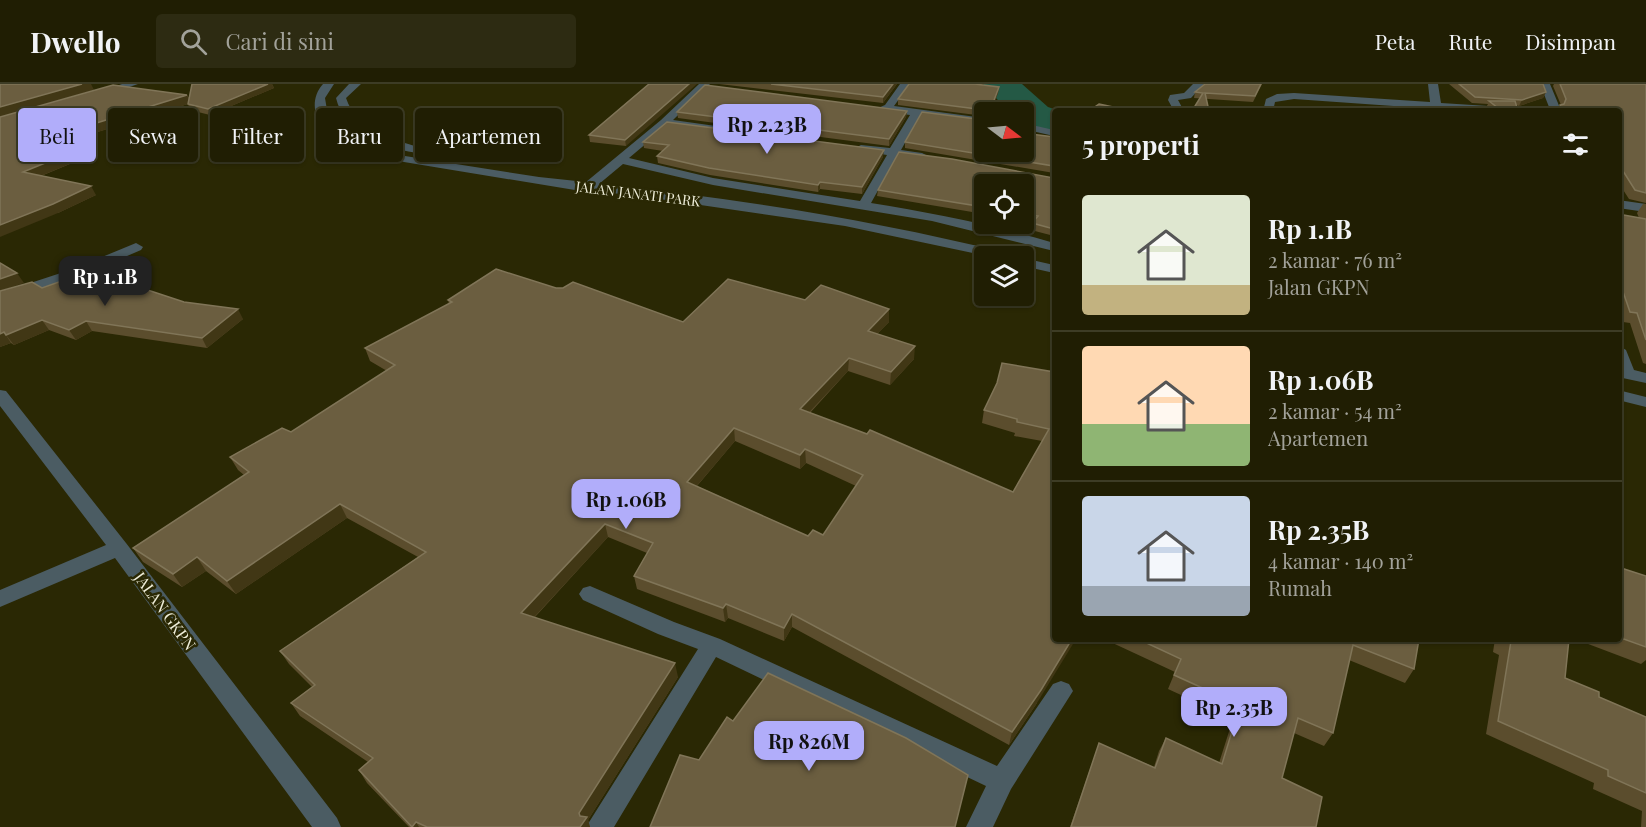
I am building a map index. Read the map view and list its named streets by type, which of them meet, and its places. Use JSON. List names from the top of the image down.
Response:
{
  "streets": {
    "street": ["JALAN JANATI PARK", "JALAN GKPN"]
  },
  "north": "right",
  "page": {
    "header": "Dwello",
    "search": "Cari di sini",
    "nav": ["Peta", "Rute", "Disimpan"],
    "price": [
      "Rp 2.23B",
      "Rp 1.1B",
      "Rp 1.06B",
      "Rp 2.35B",
      "Rp 826M"
    ],
    "chip": [
      "Beli",
      "Sewa",
      "Filter",
      "Baru",
      "Apartemen"
    ],
    "heading": "5 properti",
    "list": [
      {
        "name": "Rp 1.1B",
        "note": "2 kamar · 76 m² · Jalan GKPN"
      },
      {
        "name": "Rp 1.06B",
        "note": "2 kamar · 54 m² · Apartemen"
      },
      {
        "name": "Rp 2.35B",
        "note": "4 kamar · 140 m² · Rumah"
      }
    ]
  }
}
